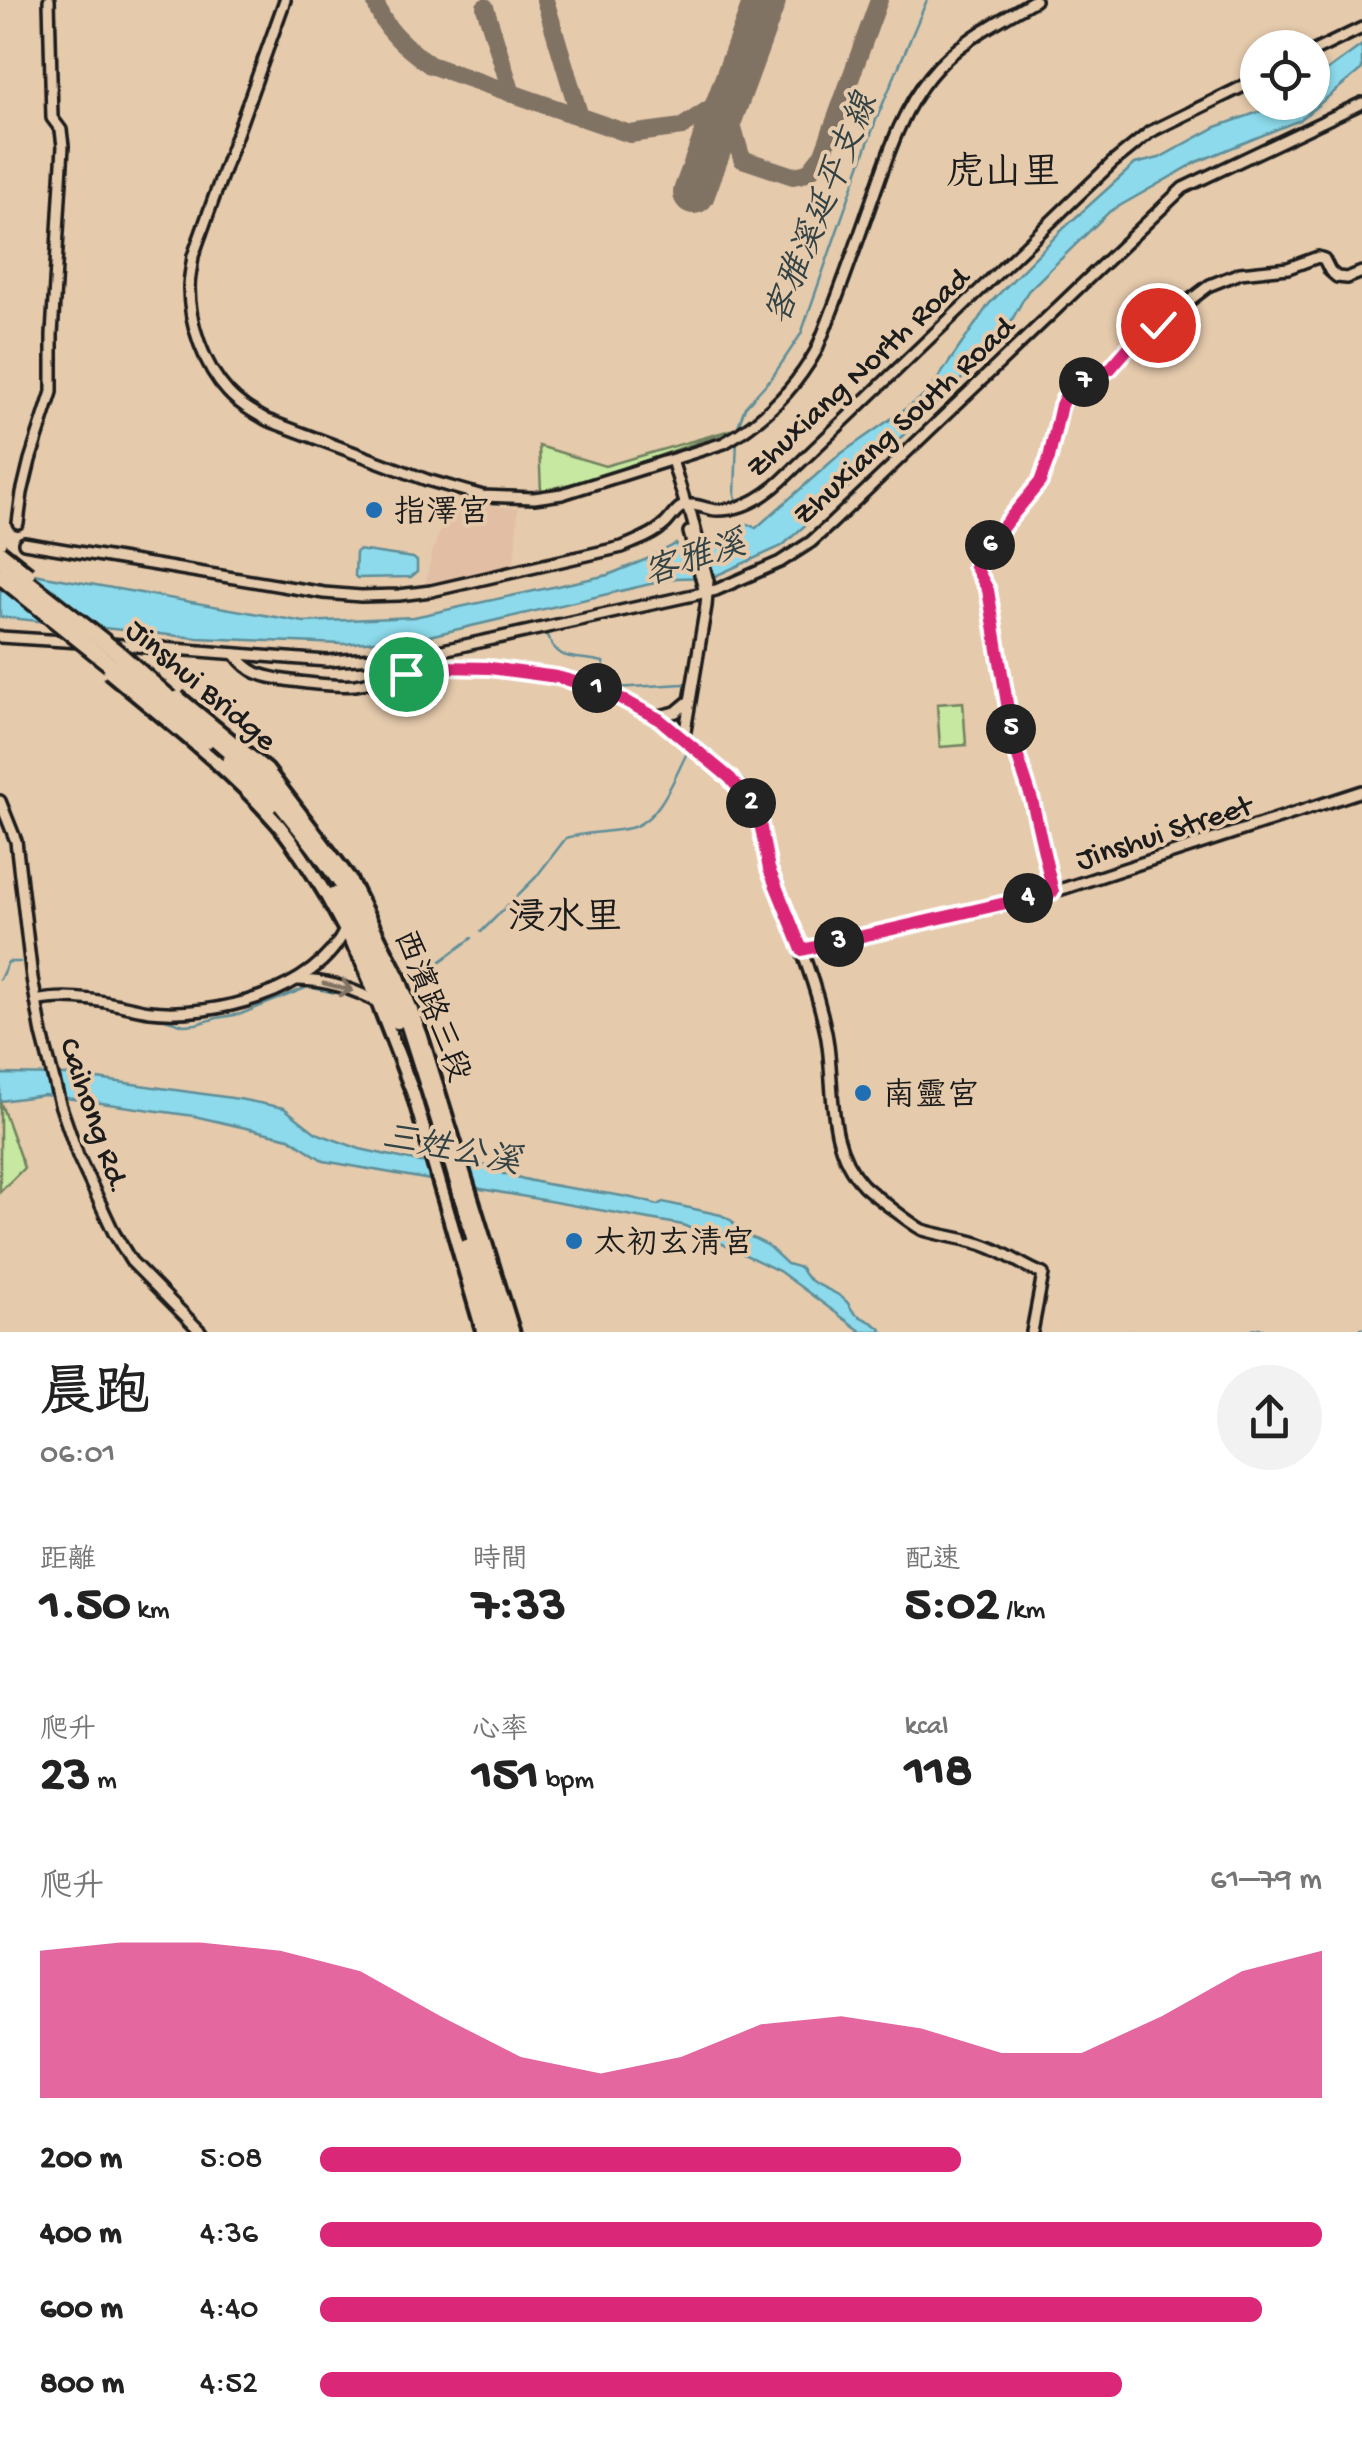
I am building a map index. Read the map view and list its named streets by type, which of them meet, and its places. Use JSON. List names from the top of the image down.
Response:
{
  "streets": {
    "highway": ["Jinshui Bridge"],
    "main road": ["西濱路三段"],
    "street": [
      "Zhuxiang North Road",
      "Zhuxiang South Road",
      "Jinshui Street",
      "Caihong Rd."
    ]
  },
  "crossings": [
    ["Jinshui Bridge", "西濱路三段"]
  ],
  "districts": ["虎山里", "浸水里"],
  "water": ["客雅溪延平支線", "客雅溪", "三姓公溪"],
  "places": ["指澤宮", "南靈宮", "太初玄清宮"],
  "page": {
    "pins": [
      "7",
      "6",
      "1",
      "5",
      "2",
      "4",
      "3"
    ],
    "heading": ["晨跑", "06:01"],
    "stats": [
      ["距離", "1.50 km"],
      ["時間", "7:33"],
      ["配速", "5:02 /km"],
      ["爬升", "23 m"],
      ["心率", "151 bpm"],
      ["kcal", "118"]
    ],
    "chart": ["爬升", "61–79 m"],
    "list": [
      {
        "name": "200 m",
        "note": "5:08"
      },
      {
        "name": "400 m",
        "note": "4:36"
      },
      {
        "name": "600 m",
        "note": "4:40"
      },
      {
        "name": "800 m",
        "note": "4:52"
      }
    ]
  }
}
